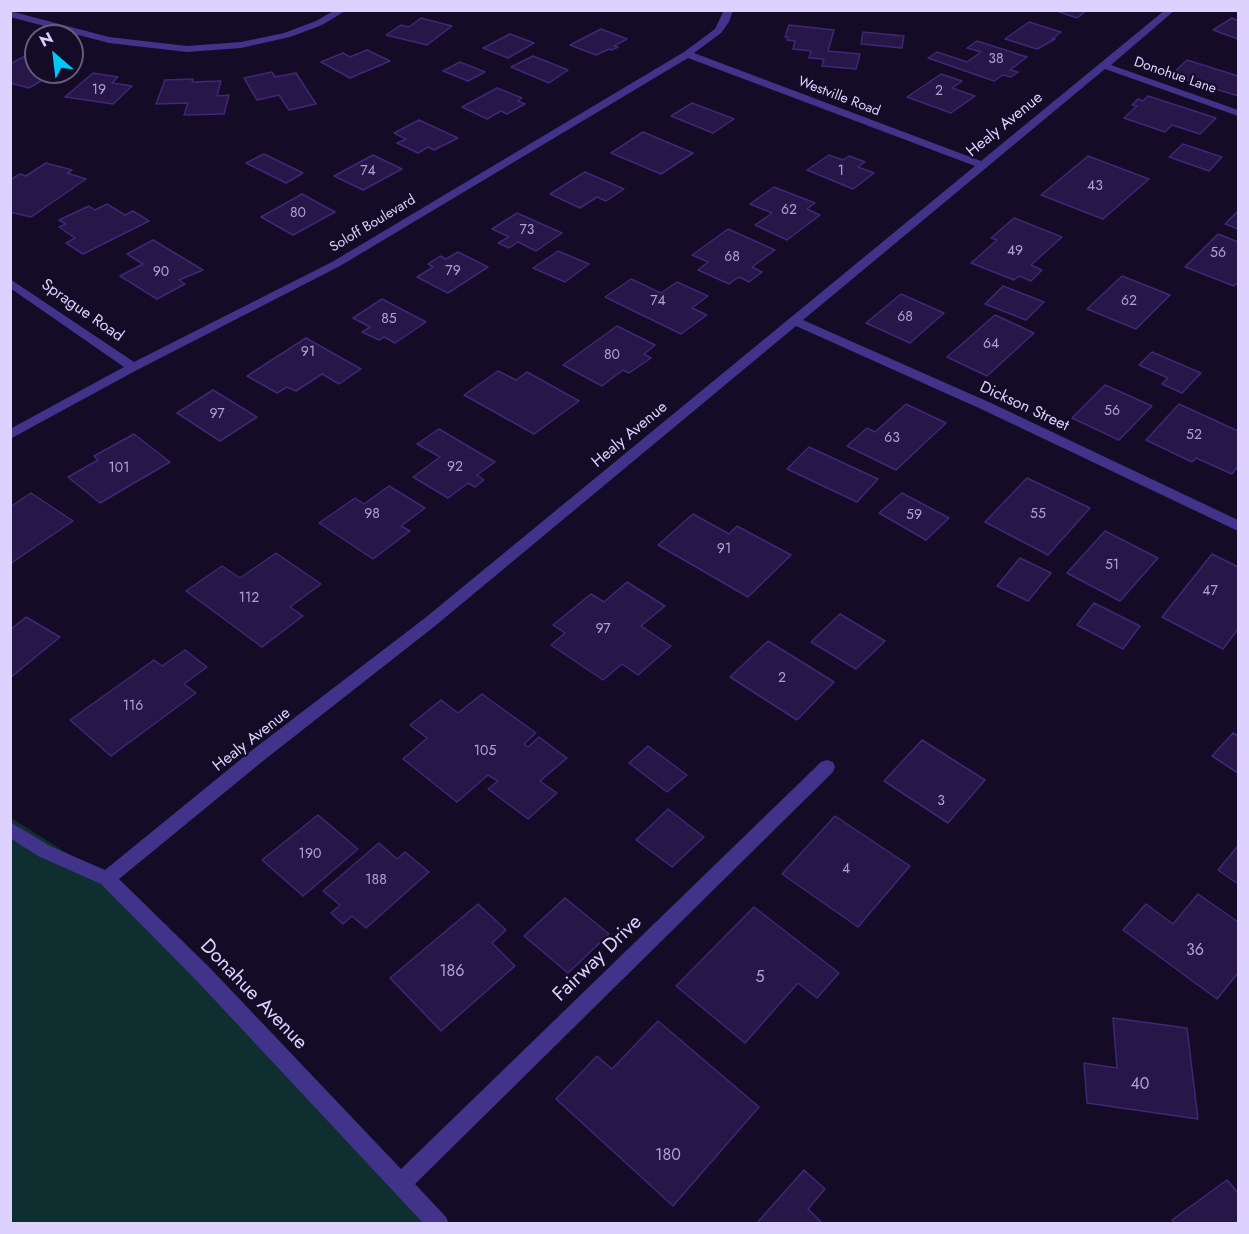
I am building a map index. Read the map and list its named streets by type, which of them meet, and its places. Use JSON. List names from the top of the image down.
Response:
{
  "streets": {
    "street": [
      "Donohue Lane",
      "Westville Road",
      "Healy Avenue",
      "Soloff Boulevard",
      "Sprague Road",
      "Dickson Street",
      "Fairway Drive",
      "Donahue Avenue"
    ]
  },
  "crossings": [
    ["Donohue Lane", "Healy Avenue"],
    ["Westville Road", "Healy Avenue"],
    ["Westville Road", "Soloff Boulevard"],
    ["Healy Avenue", "Dickson Street"],
    ["Healy Avenue", "Donahue Avenue"],
    ["Soloff Boulevard", "Sprague Road"],
    ["Fairway Drive", "Donahue Avenue"]
  ],
  "house_numbers": [
    "38",
    "19",
    "2",
    "74",
    "1",
    "43",
    "62",
    "80",
    "73",
    "49",
    "56",
    "68",
    "79",
    "90",
    "74",
    "62",
    "68",
    "85",
    "64",
    "91",
    "80",
    "56",
    "97",
    "52",
    "63",
    "92",
    "101",
    "98",
    "55",
    "59",
    "91",
    "51",
    "47",
    "112",
    "97",
    "2",
    "116",
    "105",
    "3",
    "190",
    "4",
    "188",
    "36",
    "186",
    "5",
    "40",
    "180"
  ],
  "north": "top left"
}
